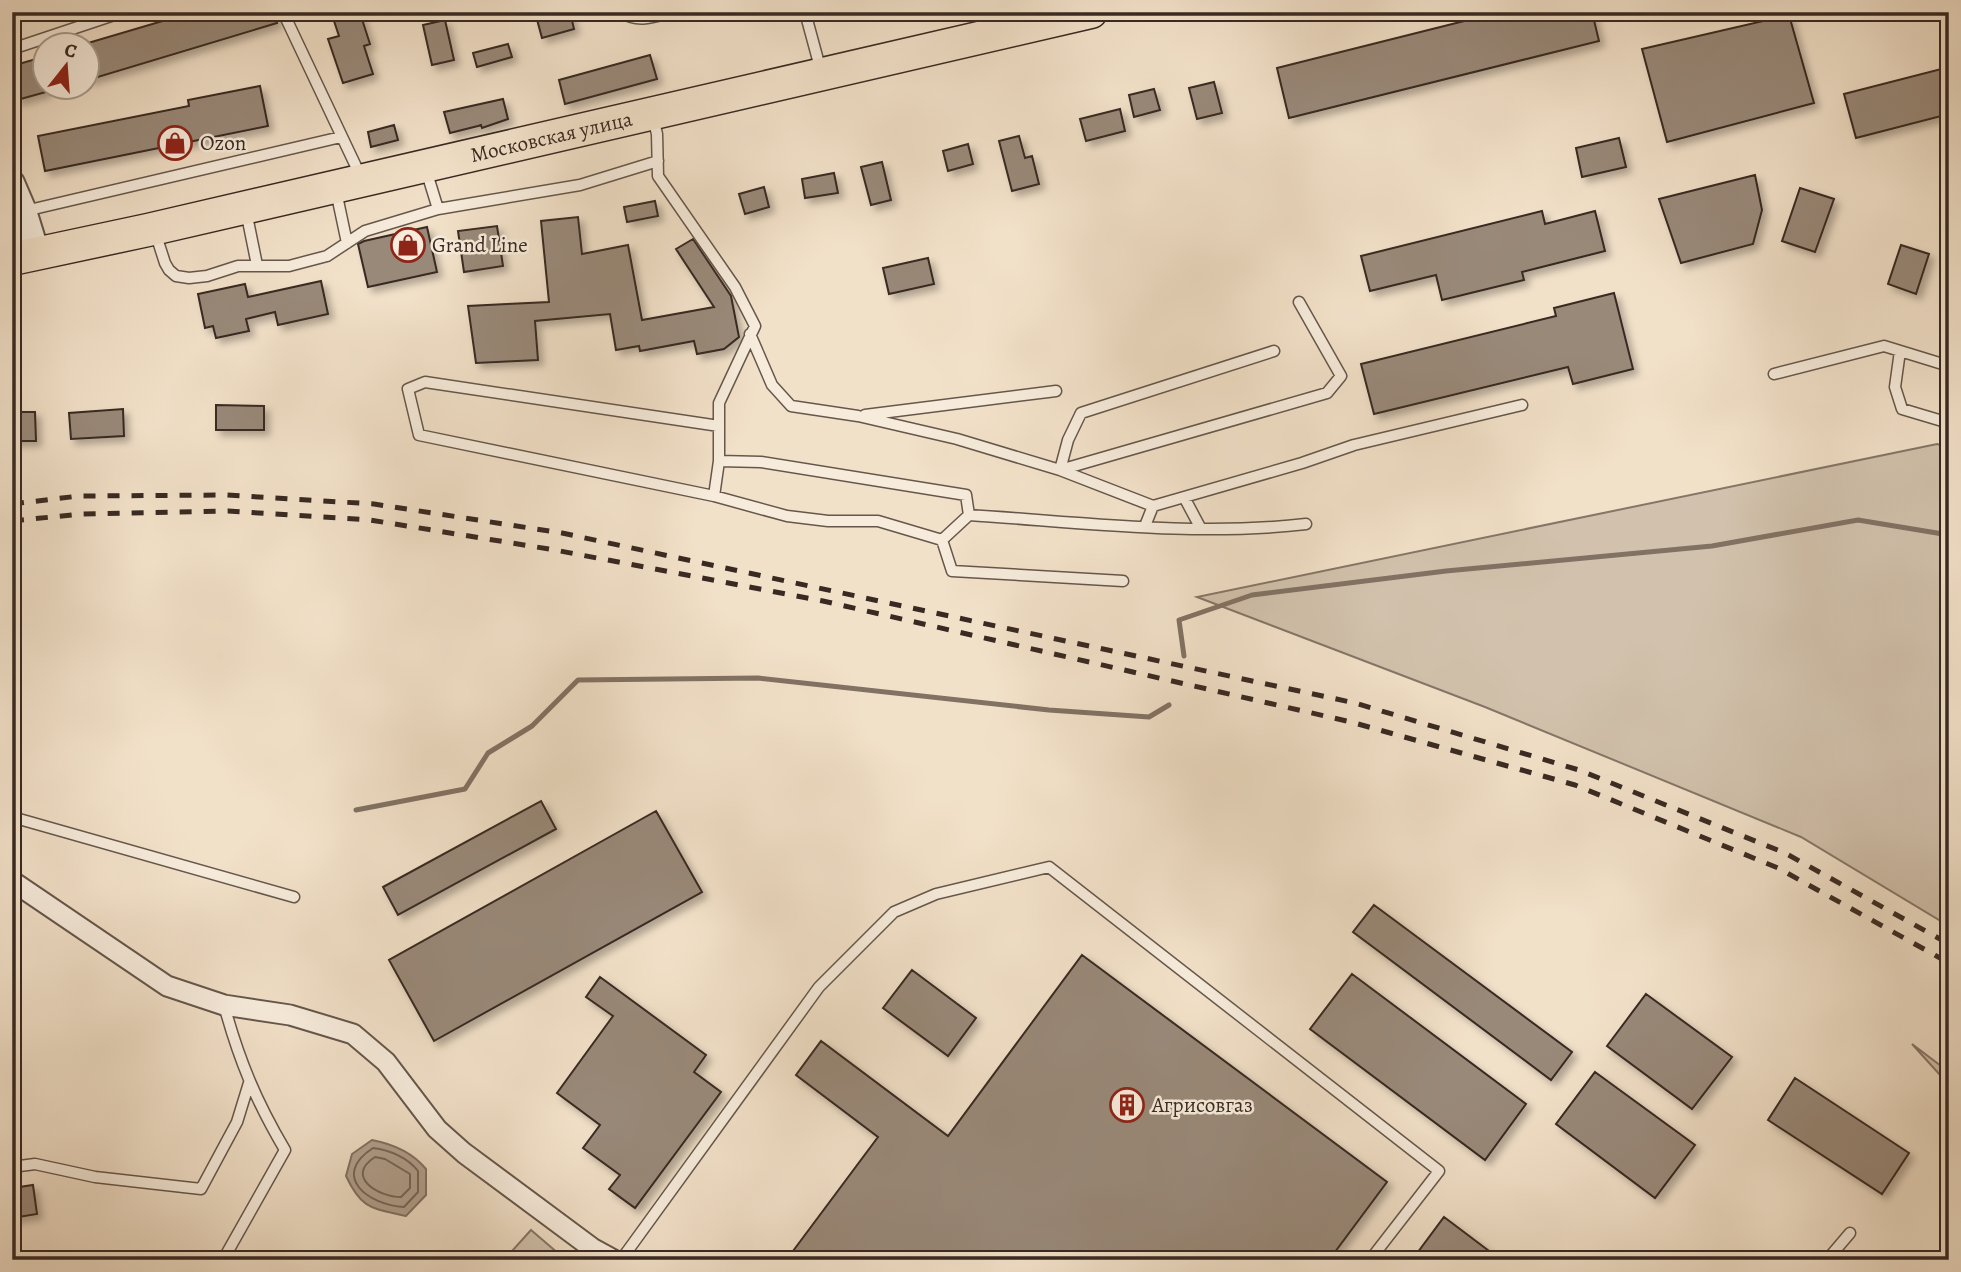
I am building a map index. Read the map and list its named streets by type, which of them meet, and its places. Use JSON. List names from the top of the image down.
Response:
{
  "streets": {
    "main road": ["Московская улица"]
  },
  "places": {
    "shop": ["Ozon", "Grand Line"],
    "building": ["Агрисовгаз"]
  },
  "north": "top"
}
